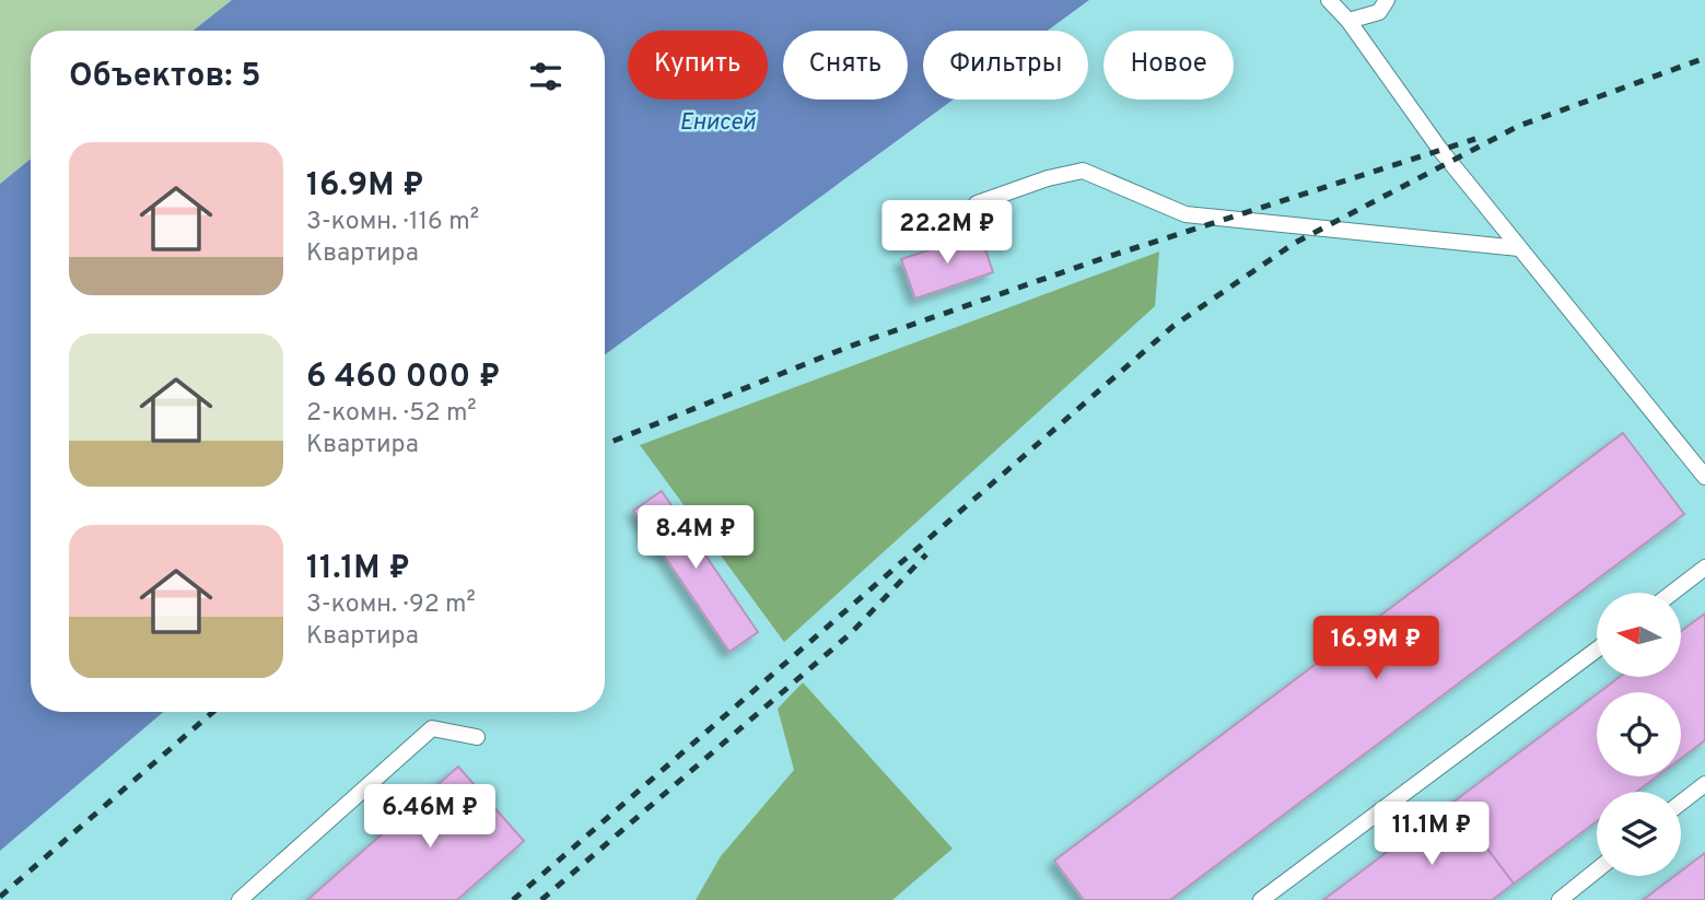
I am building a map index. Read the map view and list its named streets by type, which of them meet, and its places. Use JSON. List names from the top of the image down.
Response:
{
  "water": ["Енисей"],
  "north": "left",
  "page": {
    "chip": [
      "Купить",
      "Снять",
      "Фильтры",
      "Новое"
    ],
    "heading": "Объектов: 5",
    "list": [
      {
        "name": "16.9M ₽",
        "note": "3-комн. · 116 m² · Квартира"
      },
      {
        "name": "6 460 000 ₽",
        "note": "2-комн. · 52 m² · Квартира"
      },
      {
        "name": "11.1M ₽",
        "note": "3-комн. · 92 m² · Квартира"
      }
    ],
    "price": [
      "22.2M ₽",
      "8.4M ₽",
      "16.9M ₽",
      "6.46M ₽",
      "11.1M ₽"
    ]
  }
}
